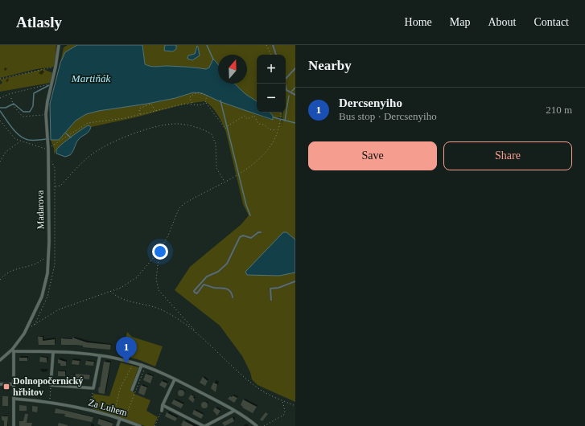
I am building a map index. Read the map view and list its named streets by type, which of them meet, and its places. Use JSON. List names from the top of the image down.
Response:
{
  "streets": {
    "street": ["Madarova", "Za Luhem"]
  },
  "water": ["Martiňák"],
  "places": {
    "transit": ["Dolnopočernický hřbitov"]
  },
  "north": "top",
  "page": {
    "header": "Atlasly",
    "nav": [
      "Home",
      "Map",
      "About",
      "Contact"
    ],
    "heading": "Nearby",
    "map_buttons": ["+", "−"],
    "list": [
      {
        "mark": "1",
        "name": "Dercsenyiho",
        "note": "Bus stop · Dercsenyiho",
        "value": "210 m"
      }
    ],
    "buttons": ["Save", "Share"],
    "pins": "1"
  }
}
